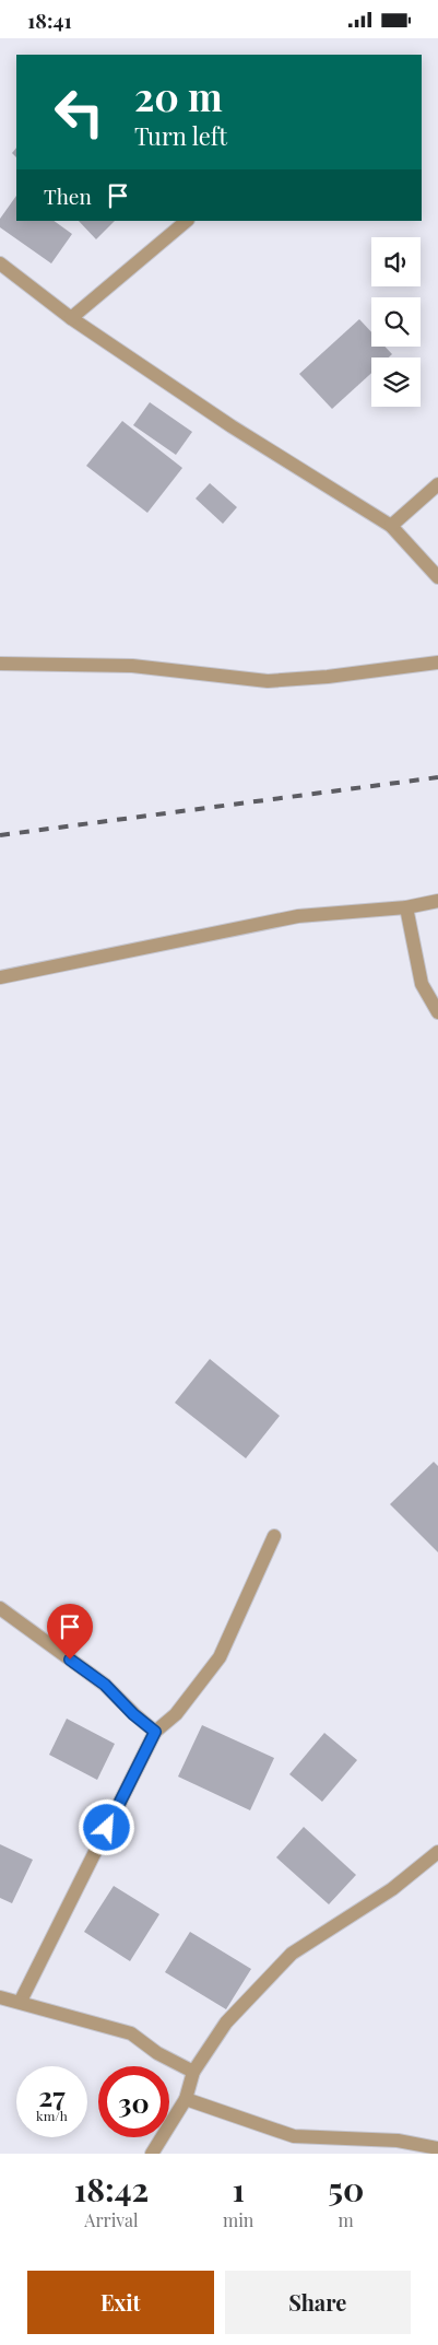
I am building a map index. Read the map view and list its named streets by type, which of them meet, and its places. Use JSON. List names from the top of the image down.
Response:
{
  "page": {
    "status": "18:41",
    "turn": ["20 m", "Turn left"],
    "then": "Then",
    "speed": "27 km/h",
    "limit": "30",
    "eta": [
      "18:42",
      "Arrival",
      "1",
      "min",
      "50",
      "m"
    ],
    "buttons": ["Exit", "Share"]
  }
}
